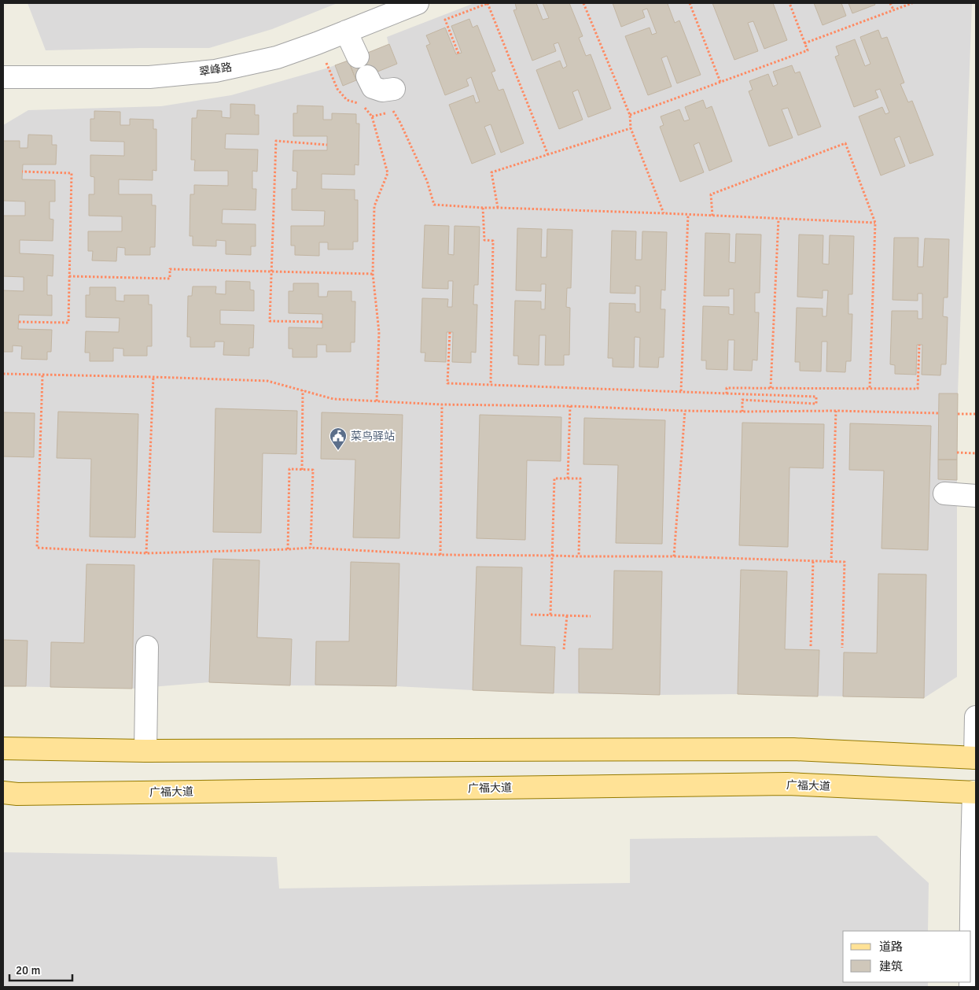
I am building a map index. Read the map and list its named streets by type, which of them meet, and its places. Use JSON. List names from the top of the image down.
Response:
{
  "streets": {
    "main road": ["广福大道"],
    "street": ["翠峰路"]
  },
  "places": {
    "public building": ["菜鸟驿站"]
  },
  "legend": ["道路", "建筑"],
  "scale_bar": "20 m"
}
